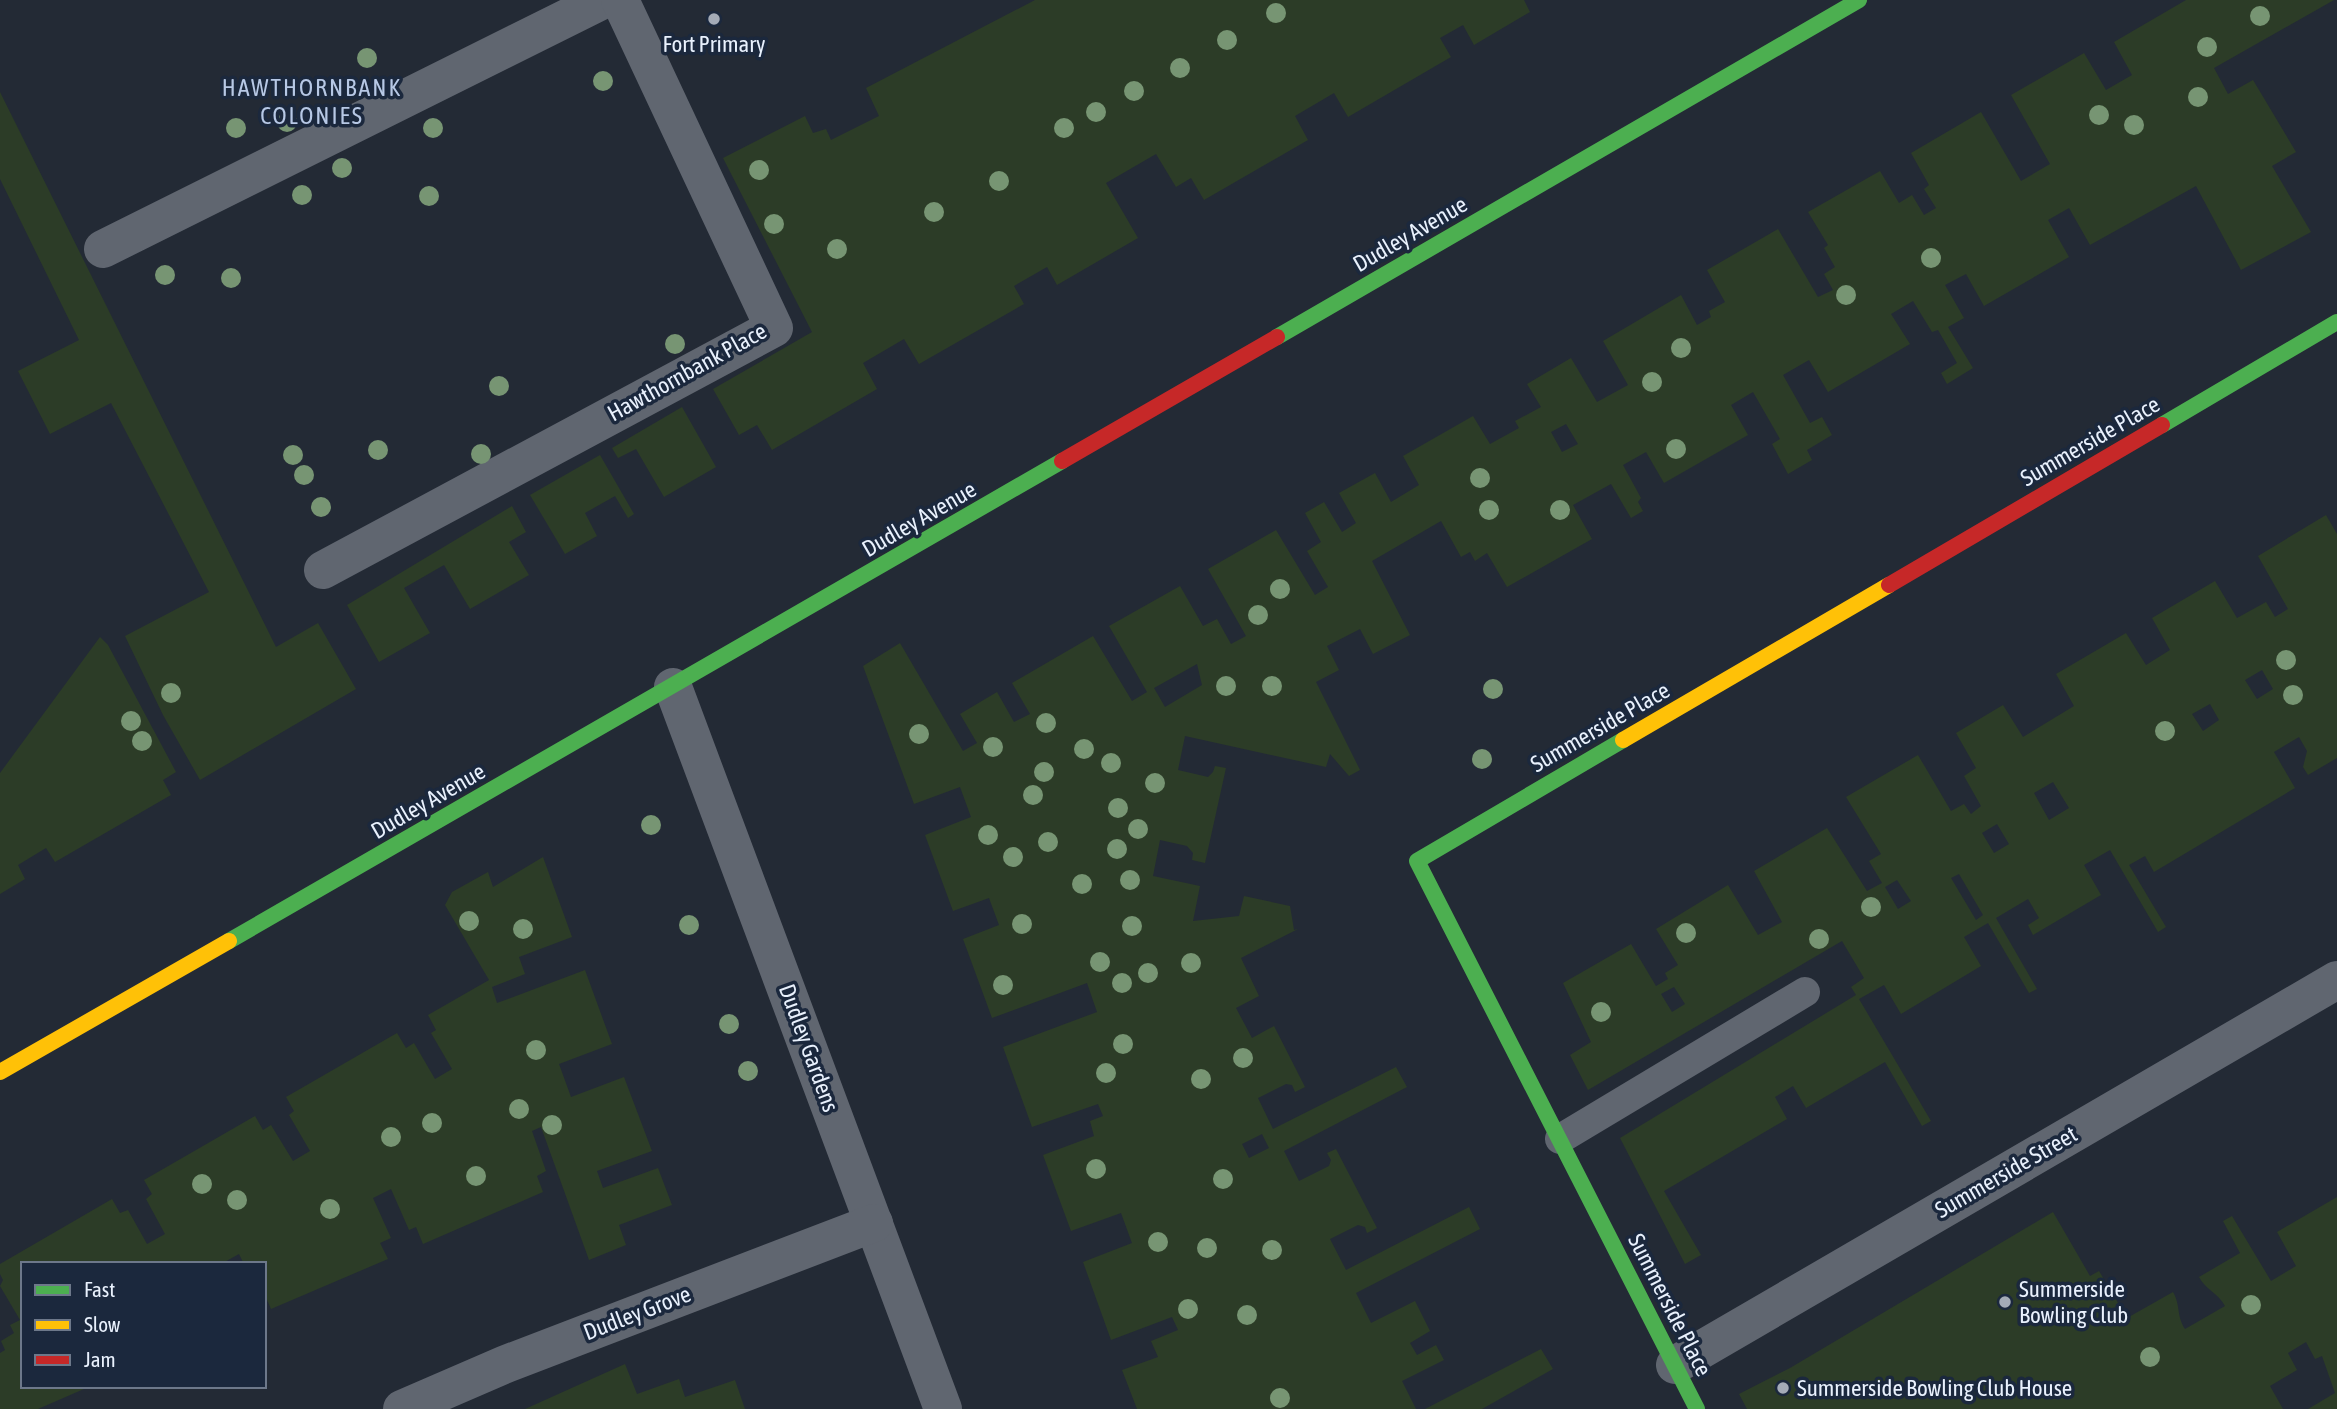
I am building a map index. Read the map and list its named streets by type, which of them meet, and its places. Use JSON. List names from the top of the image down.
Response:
{
  "streets": {
    "street": [
      "Dudley Avenue",
      "Hawthornbank Place",
      "Summerside Place",
      "Dudley Gardens",
      "Summerside Street",
      "Dudley Grove"
    ]
  },
  "crossings": [
    ["Dudley Avenue", "Dudley Gardens"],
    ["Summerside Place", "Summerside Street"],
    ["Dudley Gardens", "Dudley Grove"]
  ],
  "districts": ["HAWTHORNBANK COLONIES"],
  "places": ["Fort Primary", "Summerside Bowling Club", "Summerside Bowling Club House"],
  "legend": ["Fast", "Slow", "Jam"]
}
